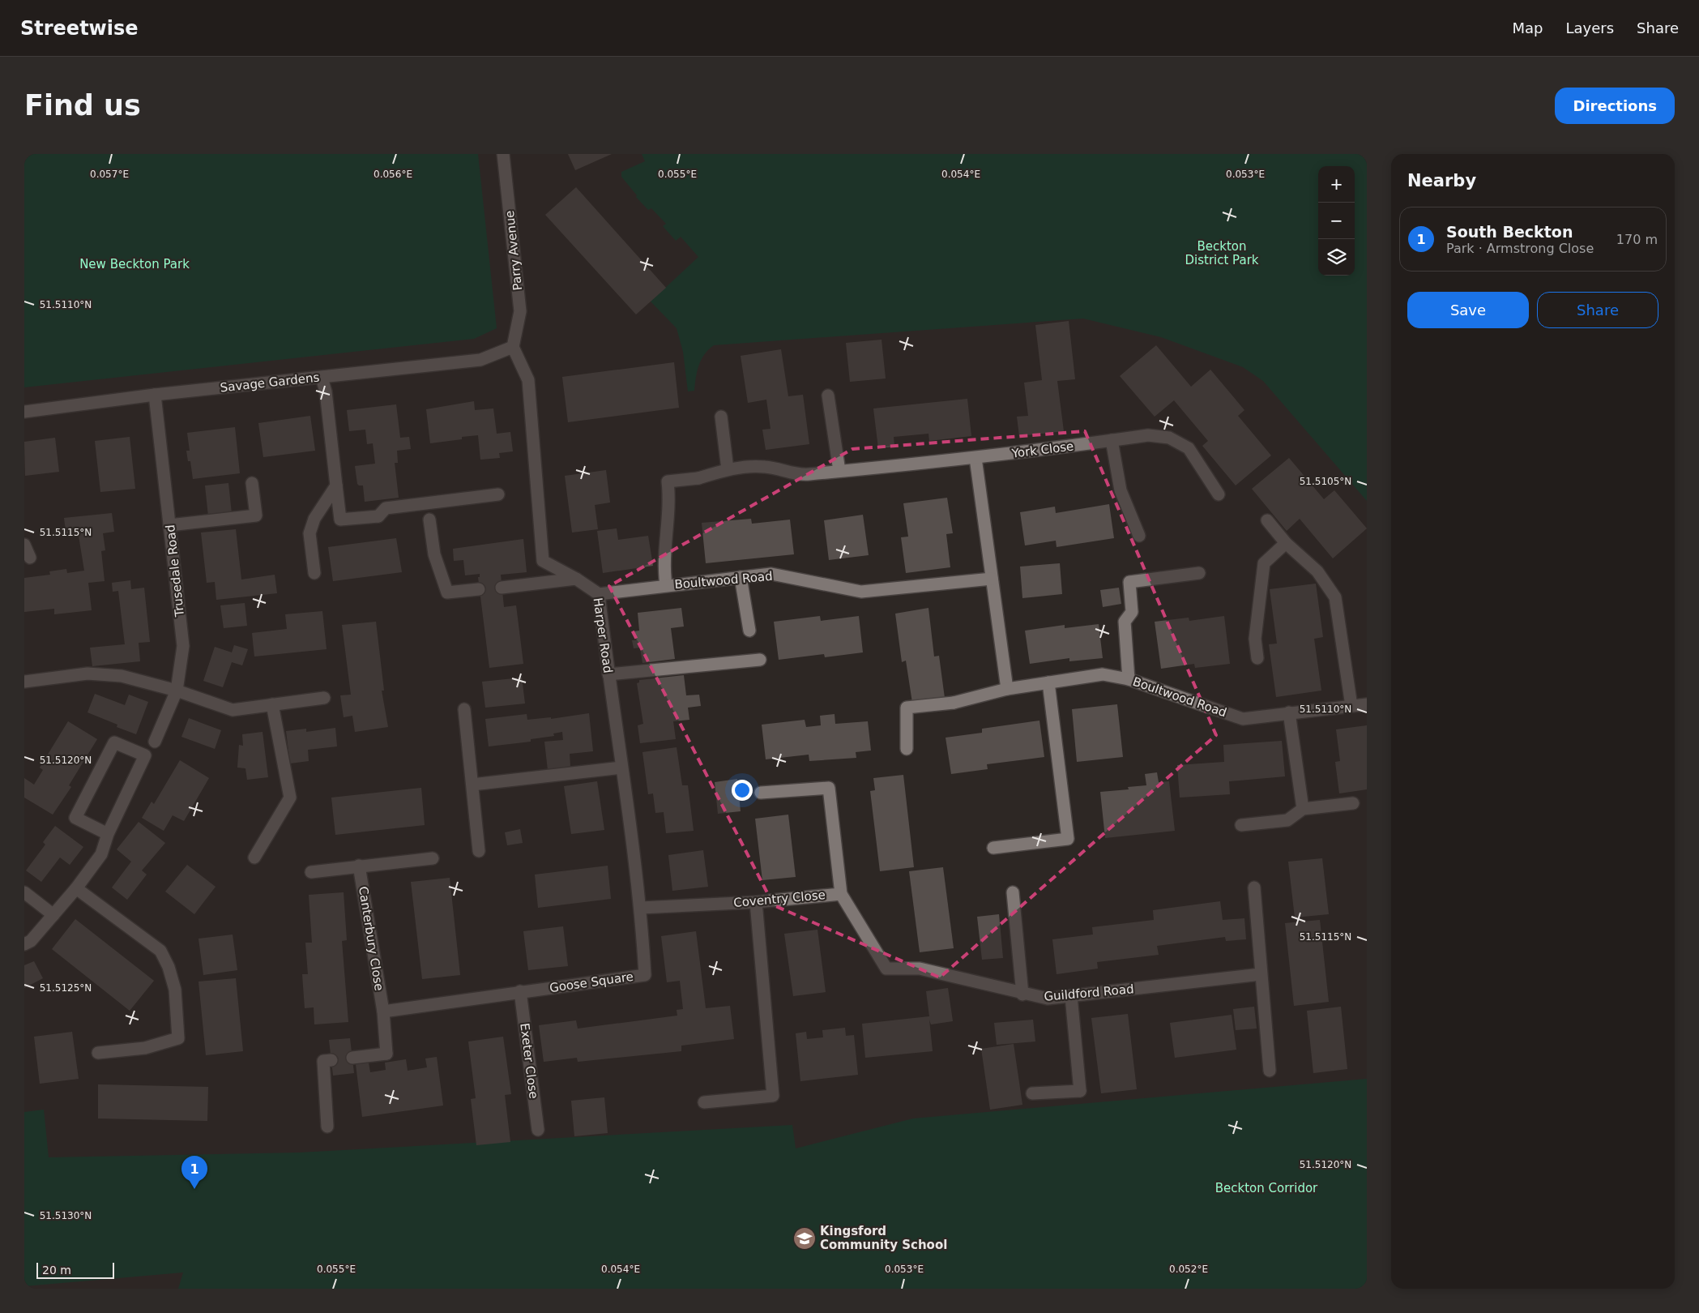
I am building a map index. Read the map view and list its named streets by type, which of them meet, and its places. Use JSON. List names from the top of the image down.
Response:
{
  "streets": {
    "street": [
      "Parry Avenue",
      "Savage Gardens",
      "York Close",
      "Trusedale Road",
      "Boultwood Road",
      "Harper Road",
      "Coventry Close",
      "Canterbury Close",
      "Goose Square",
      "Guildford Road",
      "Exeter Close"
    ]
  },
  "crossings": [
    ["Parry Avenue", "Savage Gardens"],
    ["Parry Avenue", "Harper Road"],
    ["Savage Gardens", "Trusedale Road"],
    ["Savage Gardens", "Harper Road"],
    ["York Close", "Boultwood Road"],
    ["Boultwood Road", "Harper Road"],
    ["Harper Road", "Coventry Close"],
    ["Harper Road", "Goose Square"],
    ["Coventry Close", "Goose Square"],
    ["Coventry Close", "Guildford Road"],
    ["Goose Square", "Exeter Close"]
  ],
  "parks": ["Beckton District Park", "New Beckton Park", "Beckton Corridor"],
  "places": {
    "school or university": ["Kingsford Community School"]
  },
  "scale_bar": "20 m",
  "page": {
    "header": "Streetwise",
    "nav": ["Map", "Layers", "Share"],
    "buttons": [
      "Directions",
      ["Save", "Share"]
    ],
    "title": "Find us",
    "heading": "Nearby",
    "map_buttons": ["+", "−"],
    "list": [
      {
        "mark": "1",
        "name": "South Beckton",
        "note": "Park · Armstrong Close",
        "value": "170 m"
      }
    ],
    "pins": "1",
    "scale": "20 m"
  },
  "coordinates": [
    "0.057°E",
    "0.056°E",
    "0.055°E",
    "0.054°E",
    "0.053°E",
    "51.5110°N",
    "51.5105°N",
    "51.5115°N",
    "51.5120°N",
    "51.5125°N",
    "51.5130°N",
    "0.052°E"
  ]
}
